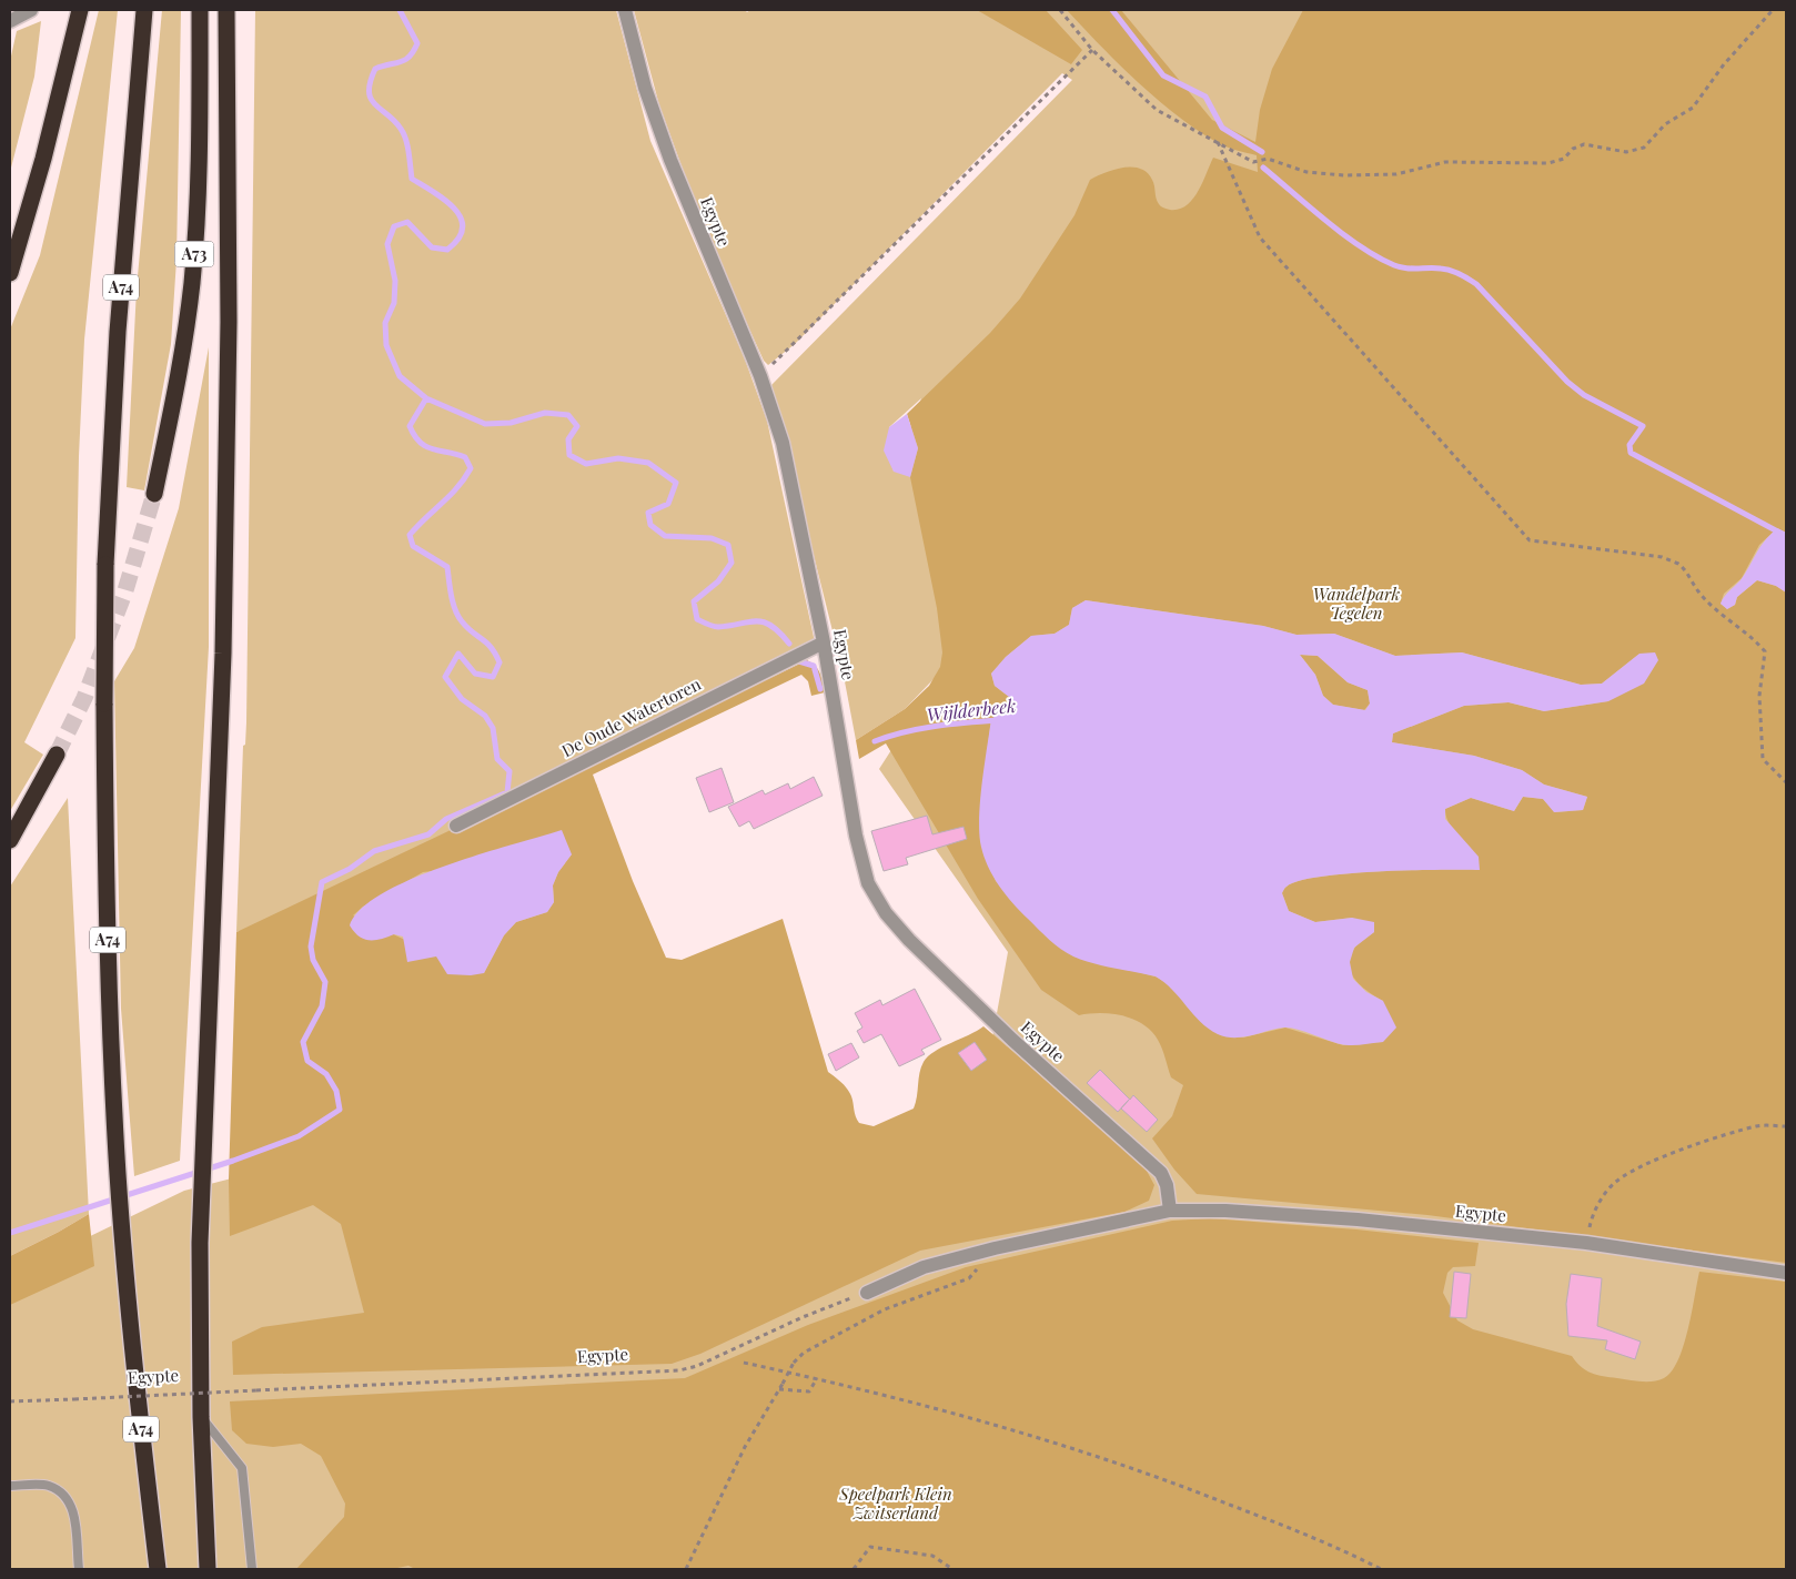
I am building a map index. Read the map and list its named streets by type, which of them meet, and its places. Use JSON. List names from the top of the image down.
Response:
{
  "streets": {
    "highway": ["A73", "A74"],
    "street": ["Egypte", "De Oude Watertoren"]
  },
  "crossings": [
    ["Egypte", "De Oude Watertoren"]
  ],
  "water": ["Wijlderbeek"],
  "parks": ["Wandelpark Tegelen", "Speelpark Klein Zwitserland"]
}
